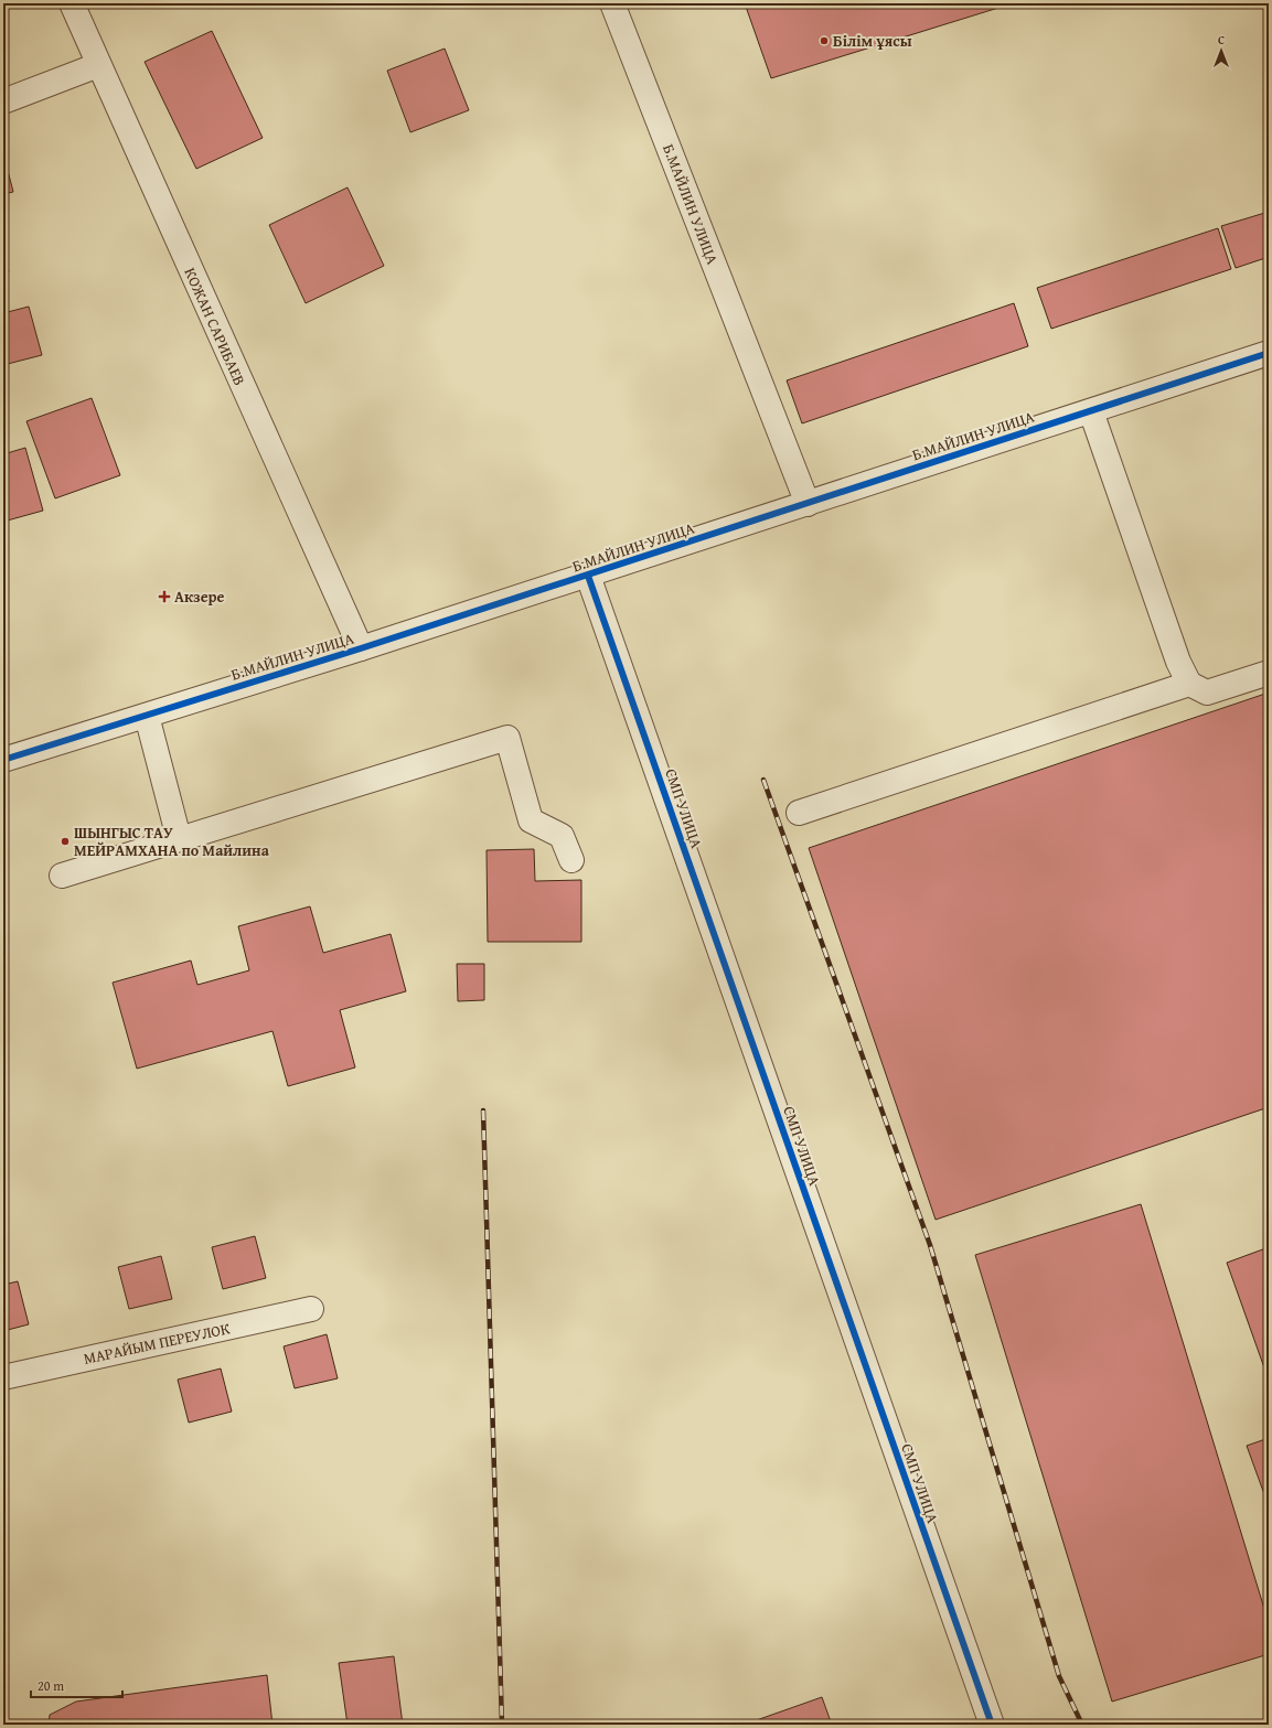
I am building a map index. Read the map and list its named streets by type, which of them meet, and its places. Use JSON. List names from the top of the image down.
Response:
{
  "streets": {
    "street": [
      "Б.МАЙЛИН УЛИЦА",
      "КОЖАН САРИБАЕВ",
      "СМП УЛИЦА",
      "МАРАЙЫМ ПЕРЕУЛОК"
    ]
  },
  "crossings": [
    ["Б.МАЙЛИН УЛИЦА", "КОЖАН САРИБАЕВ"],
    ["Б.МАЙЛИН УЛИЦА", "СМП УЛИЦА"]
  ],
  "places": {
    "other": ["Білім ұясы", "ШЫНГЫС ТАУ МЕЙРАМХАНА по Майлина"],
    "health": ["Акзере"]
  },
  "scale_bar": "20 m",
  "north": "top"
}
